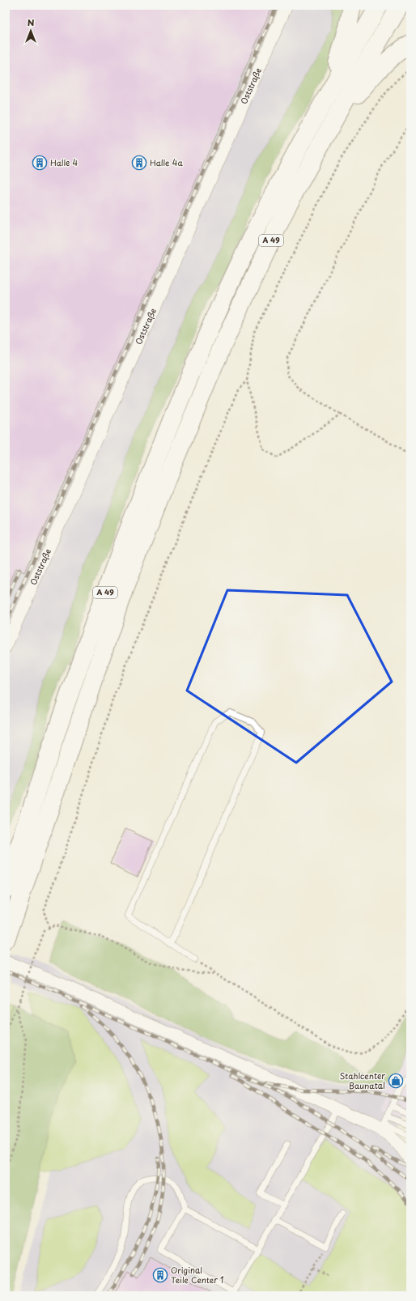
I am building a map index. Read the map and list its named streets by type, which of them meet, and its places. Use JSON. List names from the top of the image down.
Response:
{
  "streets": {
    "highway": ["A 49"],
    "street": ["Oststraße"]
  },
  "places": {
    "building": ["Halle 4", "Halle 4a", "Original Teile Center 1"],
    "shop": ["Stahlcenter Baunatal"]
  },
  "north": "top"
}
